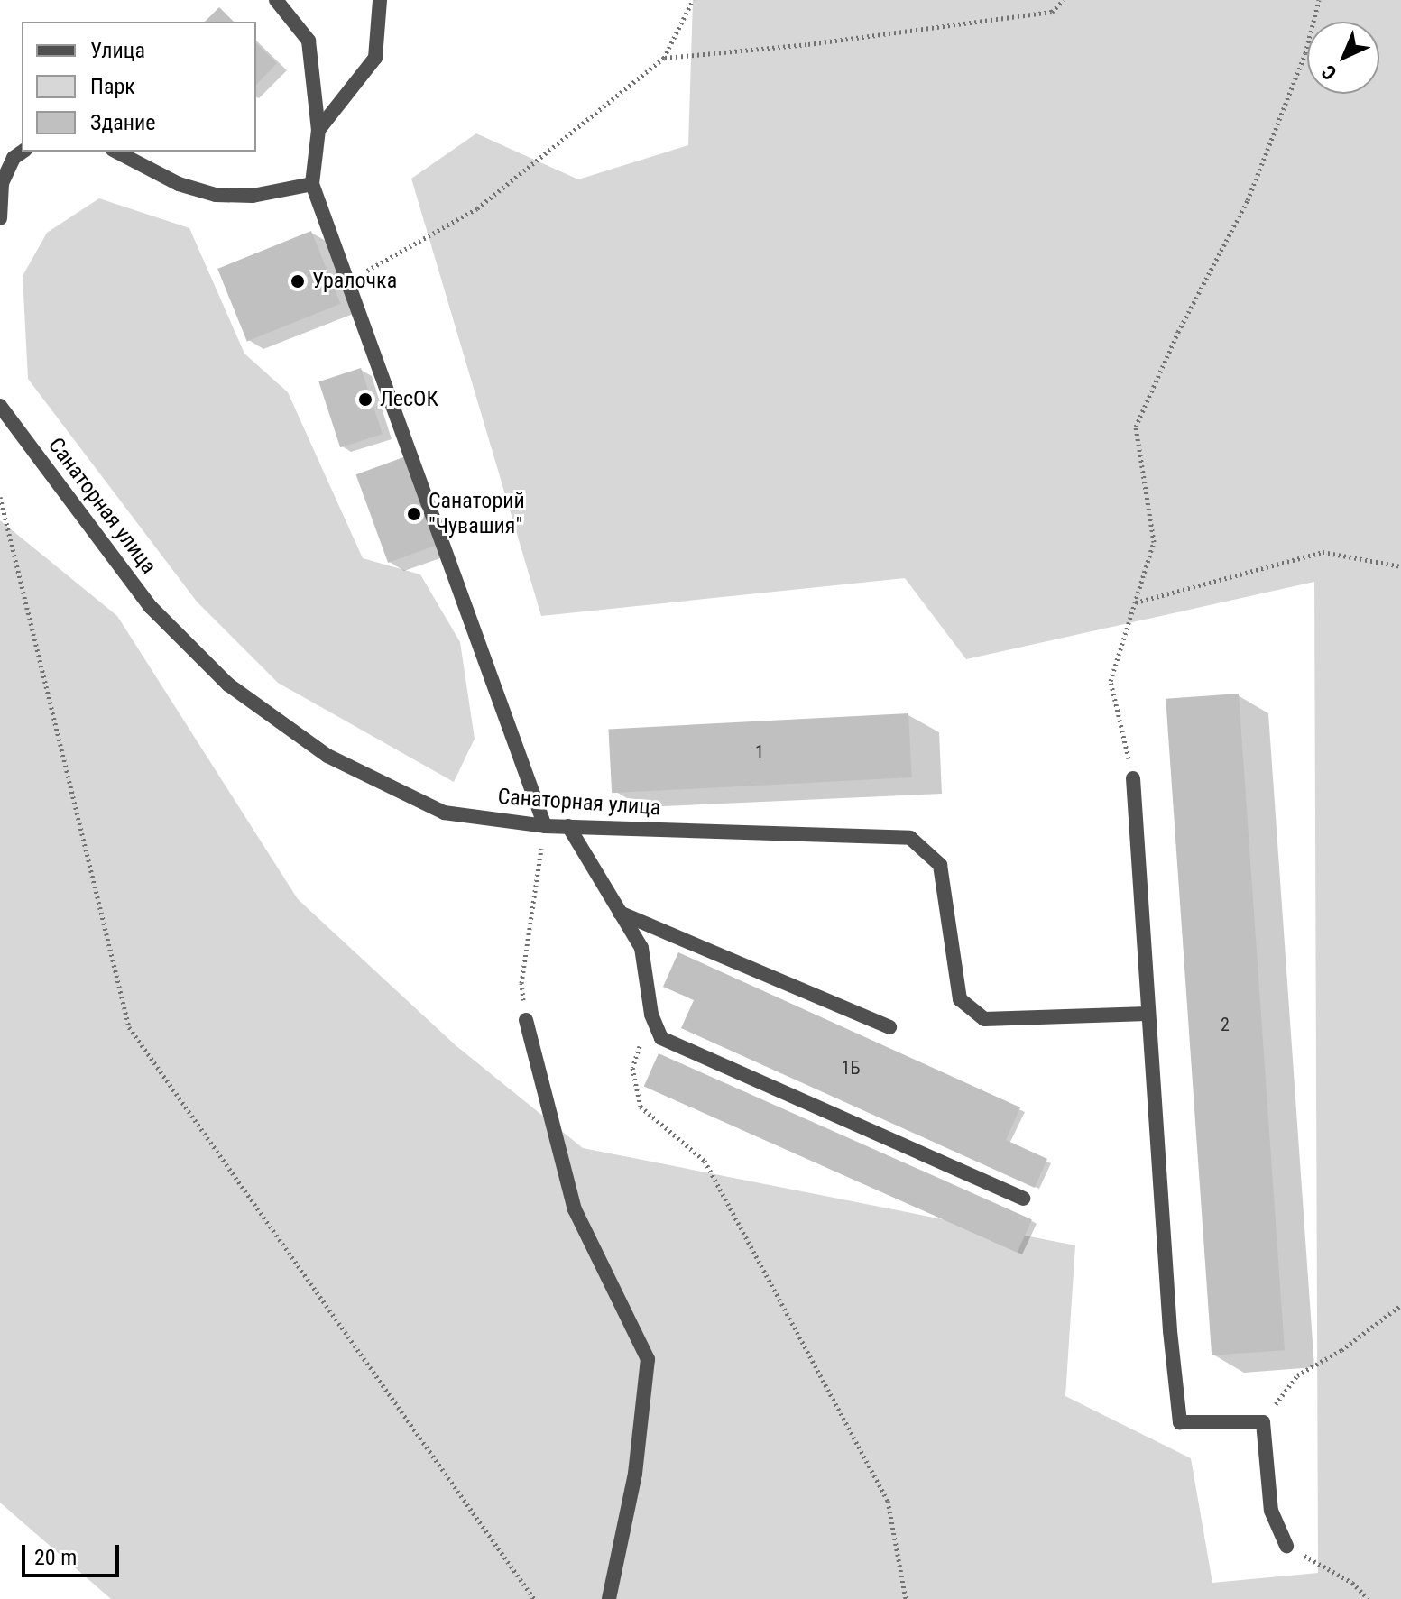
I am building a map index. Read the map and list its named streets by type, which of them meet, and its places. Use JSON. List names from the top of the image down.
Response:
{
  "streets": {
    "street": ["Санаторная улица"]
  },
  "places": ["Уралочка", "ЛесОК", "Санаторий \"Чувашия\""],
  "house_numbers": ["1", "2", "1Б"],
  "legend": ["Улица", "Парк", "Здание"],
  "scale_bar": "20 m",
  "north": "bottom left"
}
